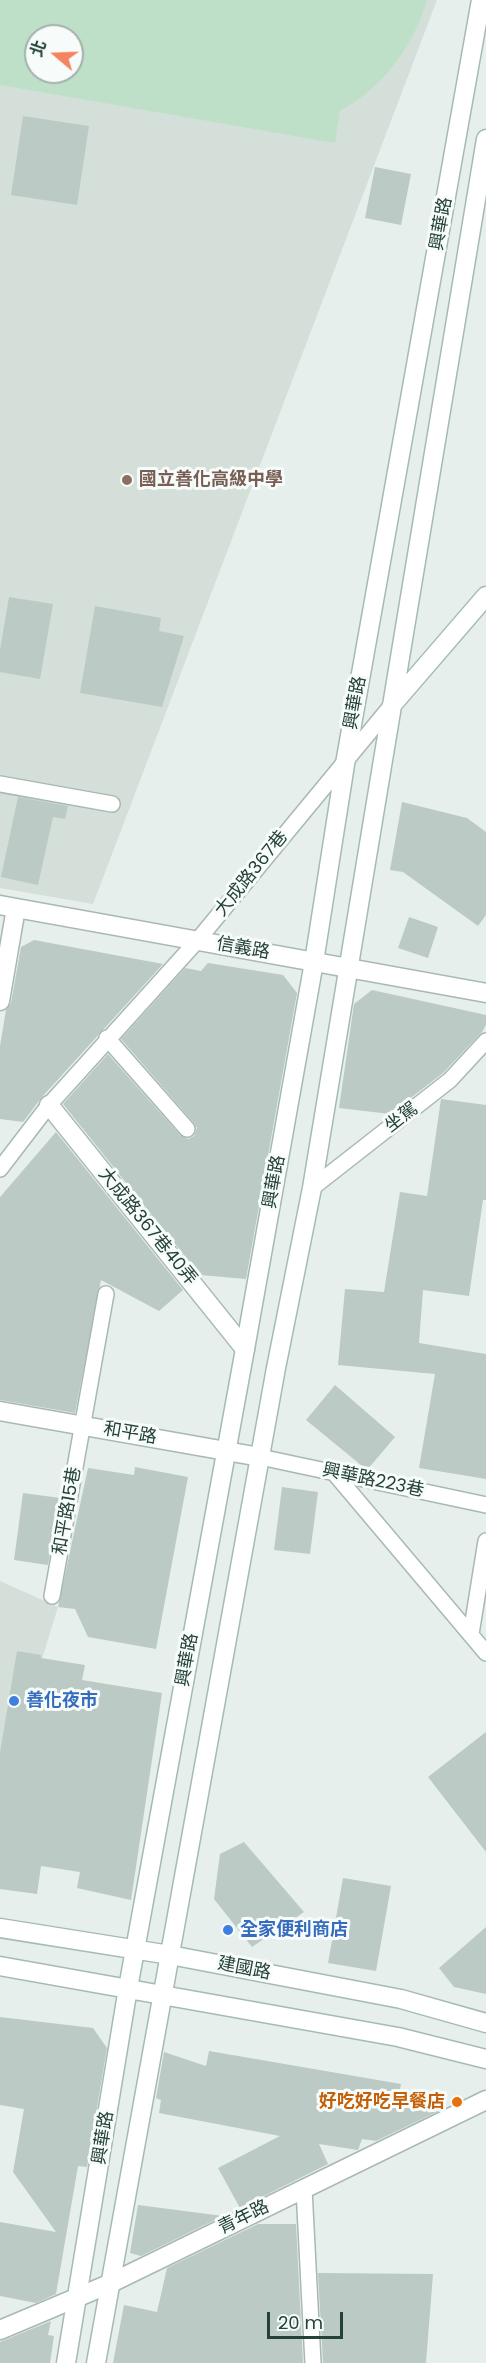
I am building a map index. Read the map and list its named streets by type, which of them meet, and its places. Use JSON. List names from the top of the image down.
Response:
{
  "streets": {
    "street": [
      "興華路",
      "信義路",
      "大成路367巷40弄",
      "和平路",
      "建國路",
      "青年路"
    ],
    "lane": [
      "大成路367巷",
      "坐駕",
      "興華路223巷",
      "和平路15巷"
    ]
  },
  "crossings": [
    ["興華路", "大成路367巷"],
    ["興華路", "信義路"],
    ["興華路", "坐駕"],
    ["興華路", "大成路367巷40弄"],
    ["興華路", "和平路"],
    ["興華路", "興華路223巷"],
    ["興華路", "建國路"],
    ["興華路", "青年路"],
    ["大成路367巷", "信義路"],
    ["大成路367巷", "大成路367巷40弄"],
    ["和平路", "興華路223巷"],
    ["和平路", "和平路15巷"]
  ],
  "places": [
    "國立善化高級中學",
    "善化夜市",
    "全家便利商店",
    "好吃好吃早餐店"
  ],
  "scale_bar": "20 m",
  "north": "left"
}
